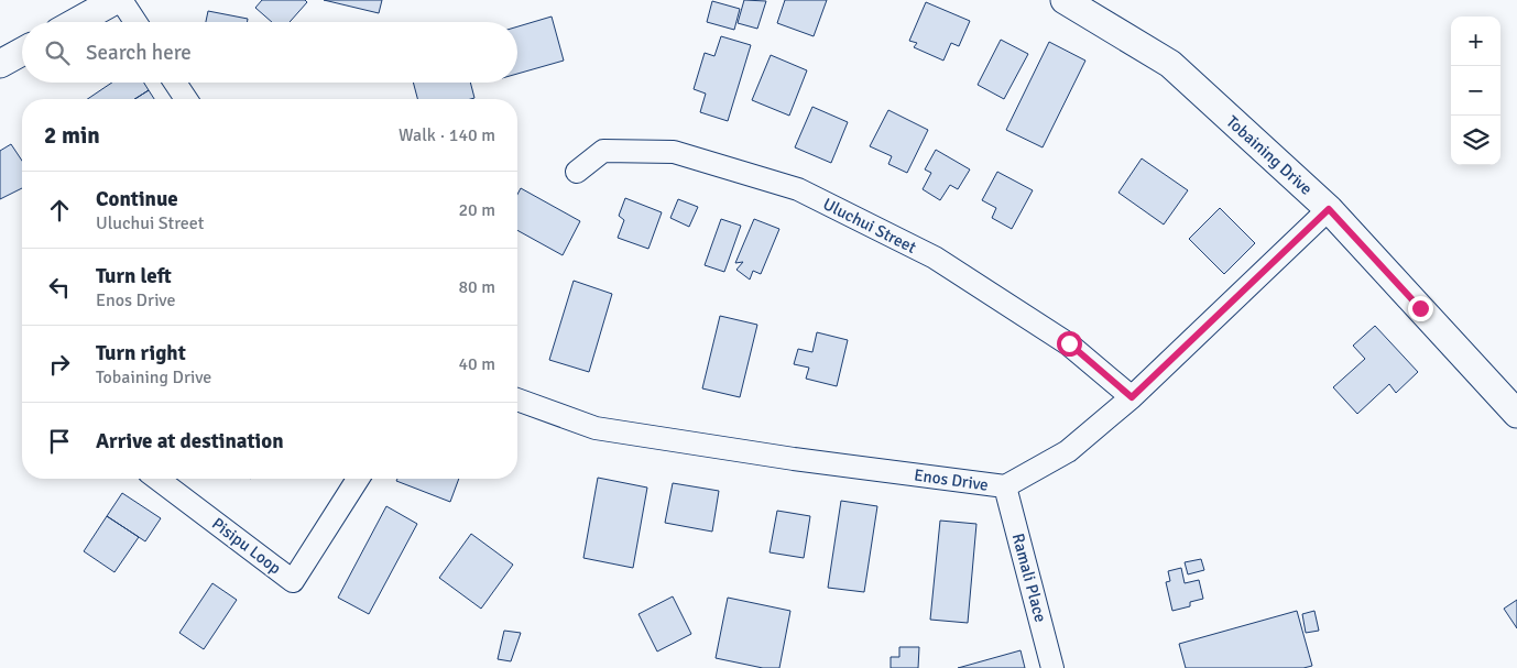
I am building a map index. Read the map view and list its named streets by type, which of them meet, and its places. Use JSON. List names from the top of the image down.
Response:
{
  "streets": {
    "street": [
      "Tobaining Drive",
      "Uluchui Street",
      "Enos Drive",
      "Pisipu Loop",
      "Ramali Place"
    ]
  },
  "crossings": [
    ["Tobaining Drive", "Enos Drive"],
    ["Uluchui Street", "Enos Drive"],
    ["Enos Drive", "Ramali Place"]
  ],
  "page": {
    "map_buttons": ["+", "−"],
    "search": "Search here",
    "heading": ["2 min", "Walk · 140 m"],
    "list": [
      ["Continue", "Uluchui Street", "20 m"],
      ["Turn left", "Enos Drive", "80 m"],
      ["Turn right", "Tobaining Drive", "40 m"],
      "Arrive at destination"
    ]
  }
}
